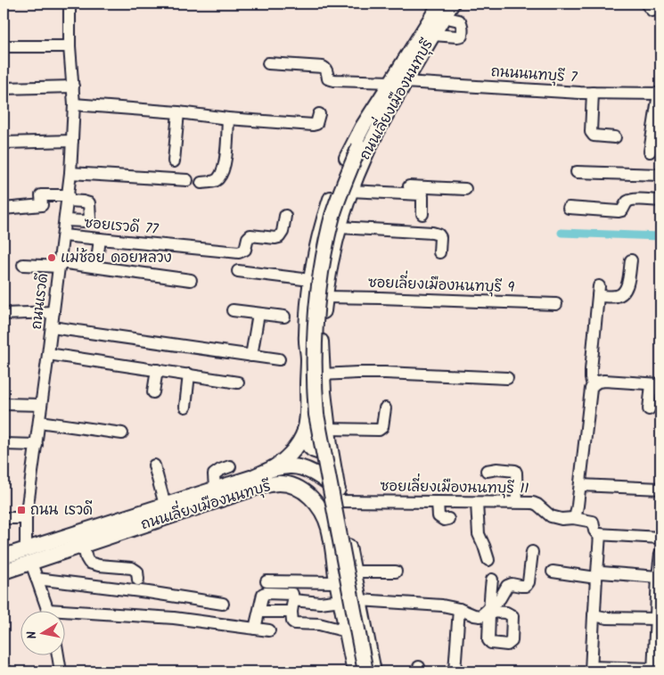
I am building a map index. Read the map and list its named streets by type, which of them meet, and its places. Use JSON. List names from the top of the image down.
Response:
{
  "streets": {
    "main road": ["ถนนเลี่ยงเมืองนนทบุรี"],
    "street": [
      "ถนนนนทบุรี 7",
      "ซอยเรวดี 77",
      "ซอยเลี่ยงเมืองนนทบุรี 9",
      "ถนนเรวดี",
      "ซอยเลี่ยงเมืองนนทบุรี 11"
    ]
  },
  "crossings": [
    ["ถนนนนทบุรี 7", "ถนนเลี่ยงเมืองนนทบุรี"],
    ["ถนนเลี่ยงเมืองนนทบุรี", "ซอยเลี่ยงเมืองนนทบุรี 9"],
    ["ถนนเลี่ยงเมืองนนทบุรี", "ถนนเรวดี"],
    ["ถนนเลี่ยงเมืองนนทบุรี", "ซอยเลี่ยงเมืองนนทบุรี 11"],
    ["ซอยเรวดี 77", "ถนนเรวดี"]
  ],
  "places": {
    "other": ["แม่ช้อย ดอยหลวง"],
    "transit": ["ถนน เรวดี"]
  },
  "north": "left"
}
